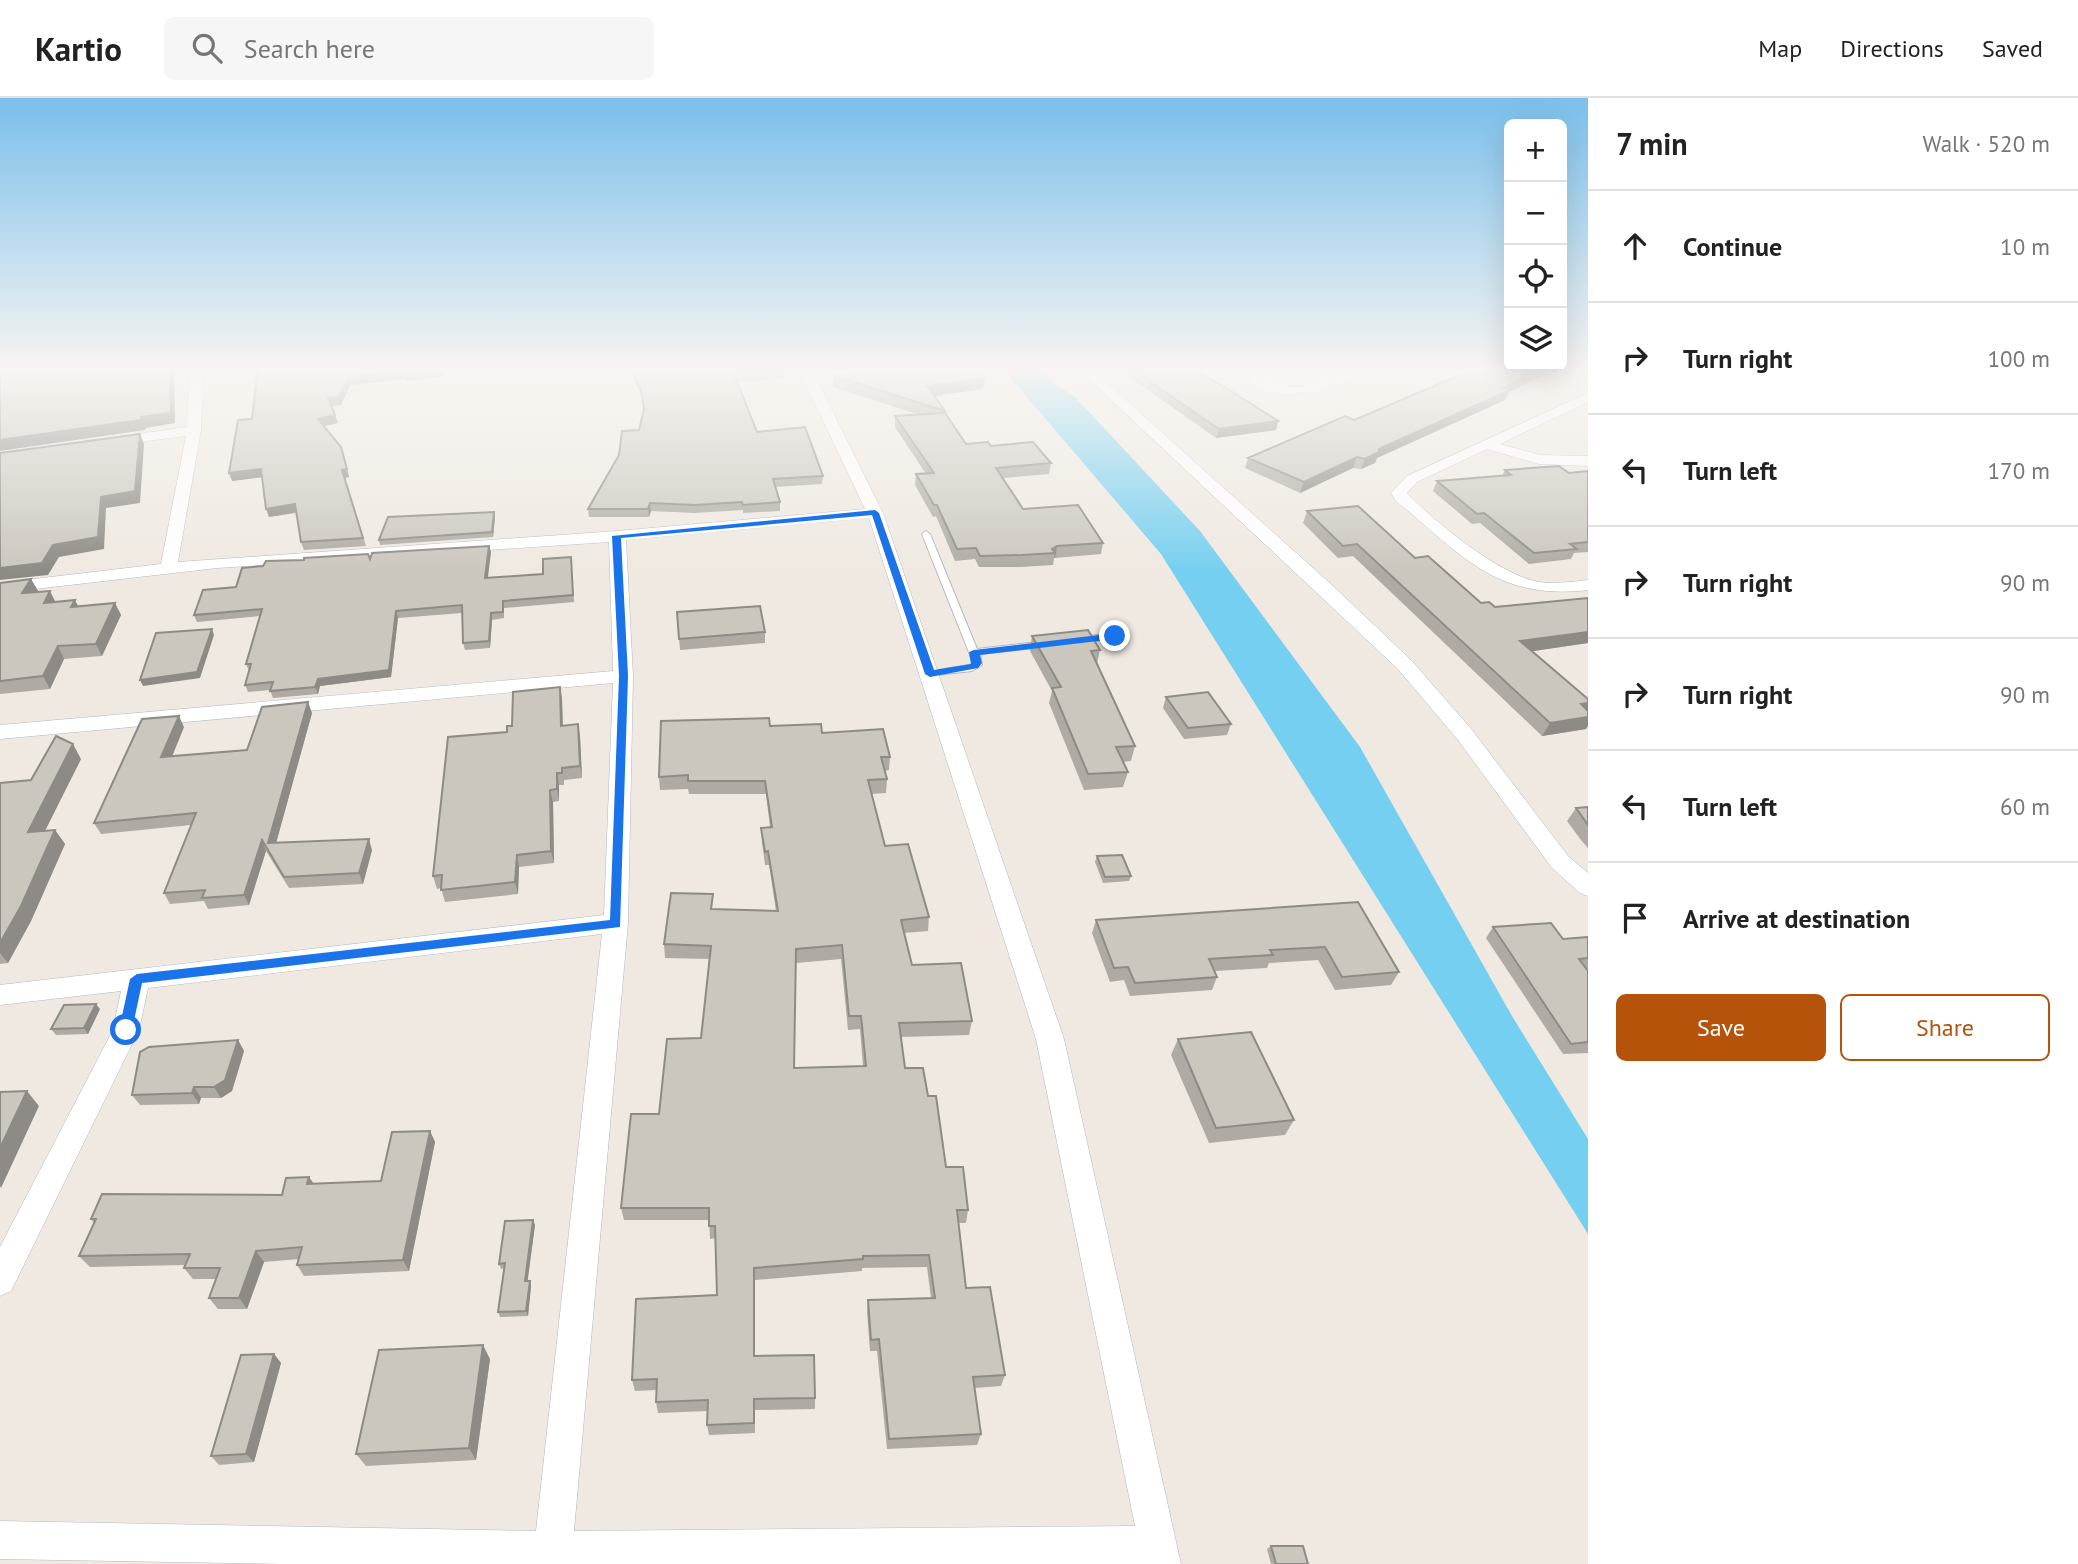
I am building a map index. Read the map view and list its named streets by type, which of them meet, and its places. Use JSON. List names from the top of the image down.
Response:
{
  "page": {
    "header": "Kartio",
    "search": "Search here",
    "nav": ["Map", "Directions", "Saved"],
    "heading": ["7 min", "Walk · 520 m"],
    "map_buttons": ["+", "−"],
    "list": [
      ["Continue", "10 m"],
      ["Turn right", "100 m"],
      ["Turn left", "170 m"],
      ["Turn right", "90 m"],
      ["Turn right", "90 m"],
      ["Turn left", "60 m"],
      "Arrive at destination"
    ],
    "buttons": ["Save", "Share"]
  }
}
